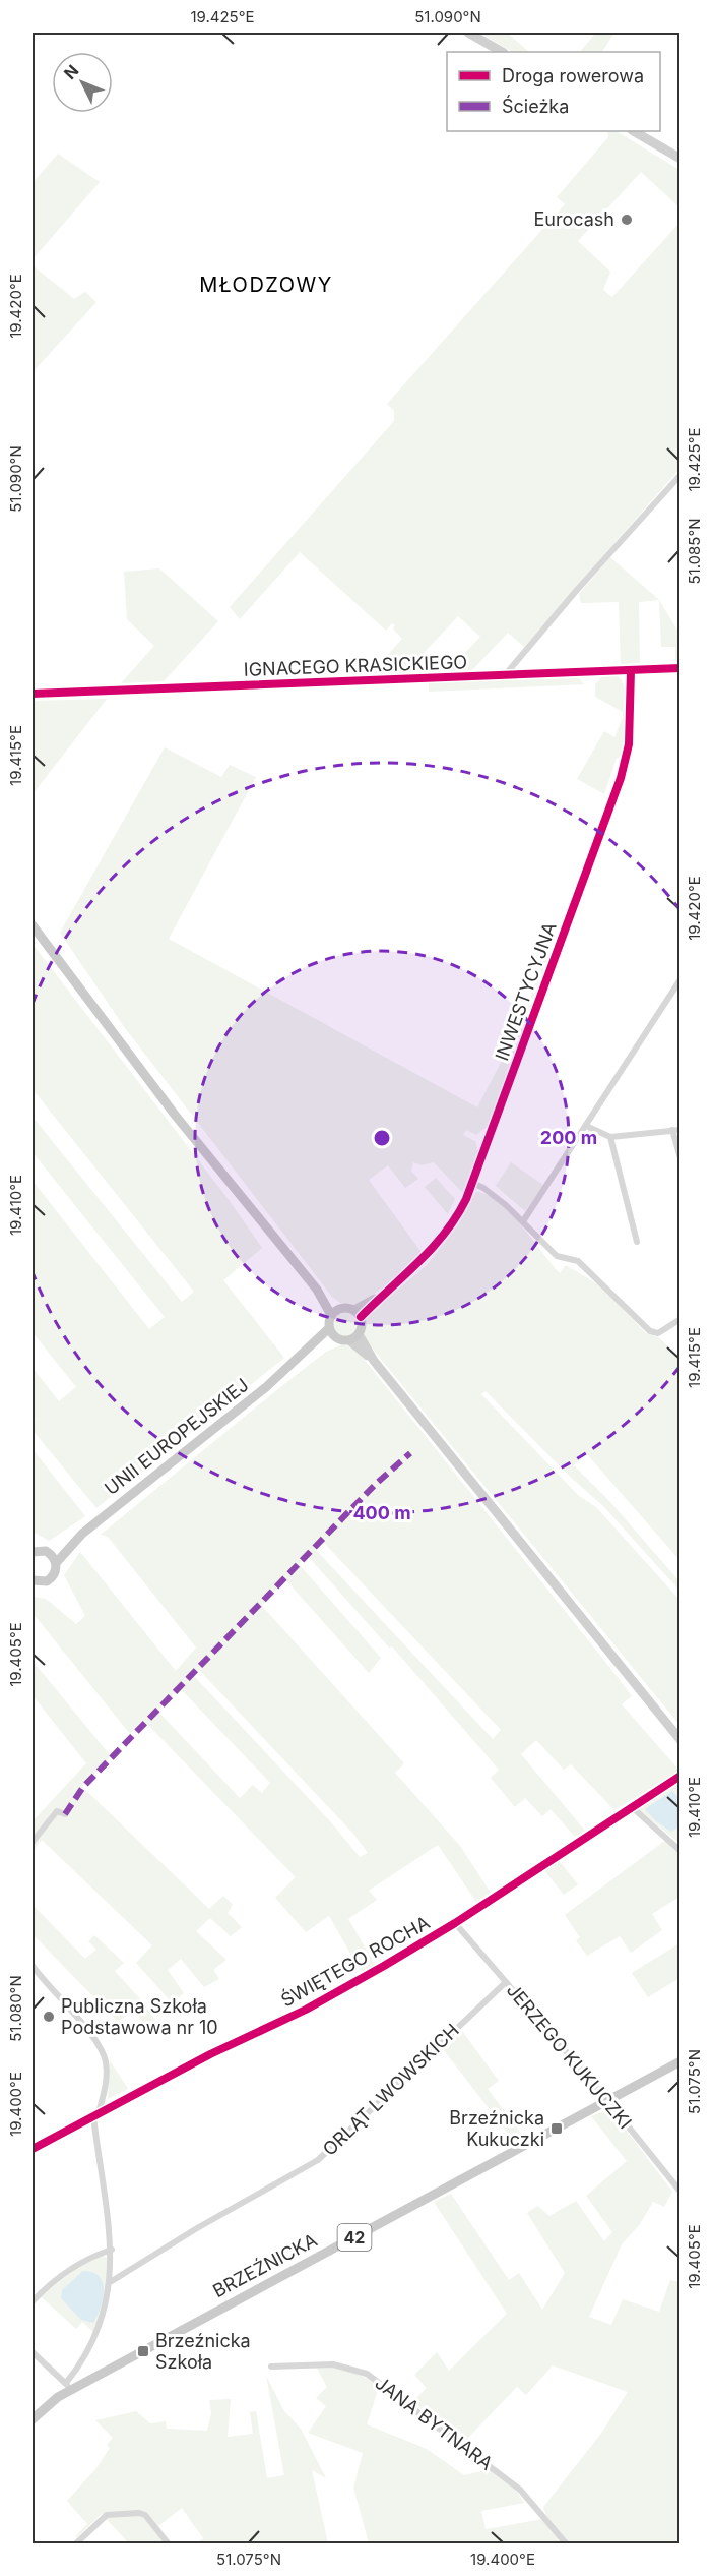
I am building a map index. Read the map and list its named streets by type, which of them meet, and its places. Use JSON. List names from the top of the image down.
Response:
{
  "streets": {
    "main road": ["UNII EUROPEJSKIEJ", "42", "BRZEŹNICKA"],
    "street": [
      "IGNACEGO KRASICKIEGO",
      "INWESTYCYJNA",
      "ŚWIĘTEGO ROCHA",
      "JERZEGO KUKUCZKI",
      "ORLĄT LWOWSKICH",
      "JANA BYTNARA"
    ]
  },
  "crossings": [
    ["IGNACEGO KRASICKIEGO", "INWESTYCYJNA"],
    ["INWESTYCYJNA", "UNII EUROPEJSKIEJ"],
    ["ŚWIĘTEGO ROCHA", "JERZEGO KUKUCZKI"],
    ["JERZEGO KUKUCZKI", "ORLĄT LWOWSKICH"],
    ["JERZEGO KUKUCZKI", "BRZEŹNICKA"]
  ],
  "districts": ["MŁODZOWY"],
  "places": {
    "other": ["Eurocash", "Publiczna Szkoła Podstawowa nr 10"],
    "transit": ["Brzeźnicka Kukuczki", "Brzeźnicka Szkoła"]
  },
  "legend": ["Droga rowerowa", "Ścieżka"],
  "north": "top left",
  "coordinates": [
    "19.425°E",
    "51.090°N",
    "19.420°E",
    "51.085°N",
    "19.415°E",
    "19.410°E",
    "19.405°E",
    "51.080°N",
    "51.075°N",
    "19.400°E"
  ],
  "rings": ["200 m", "400 m"]
}
